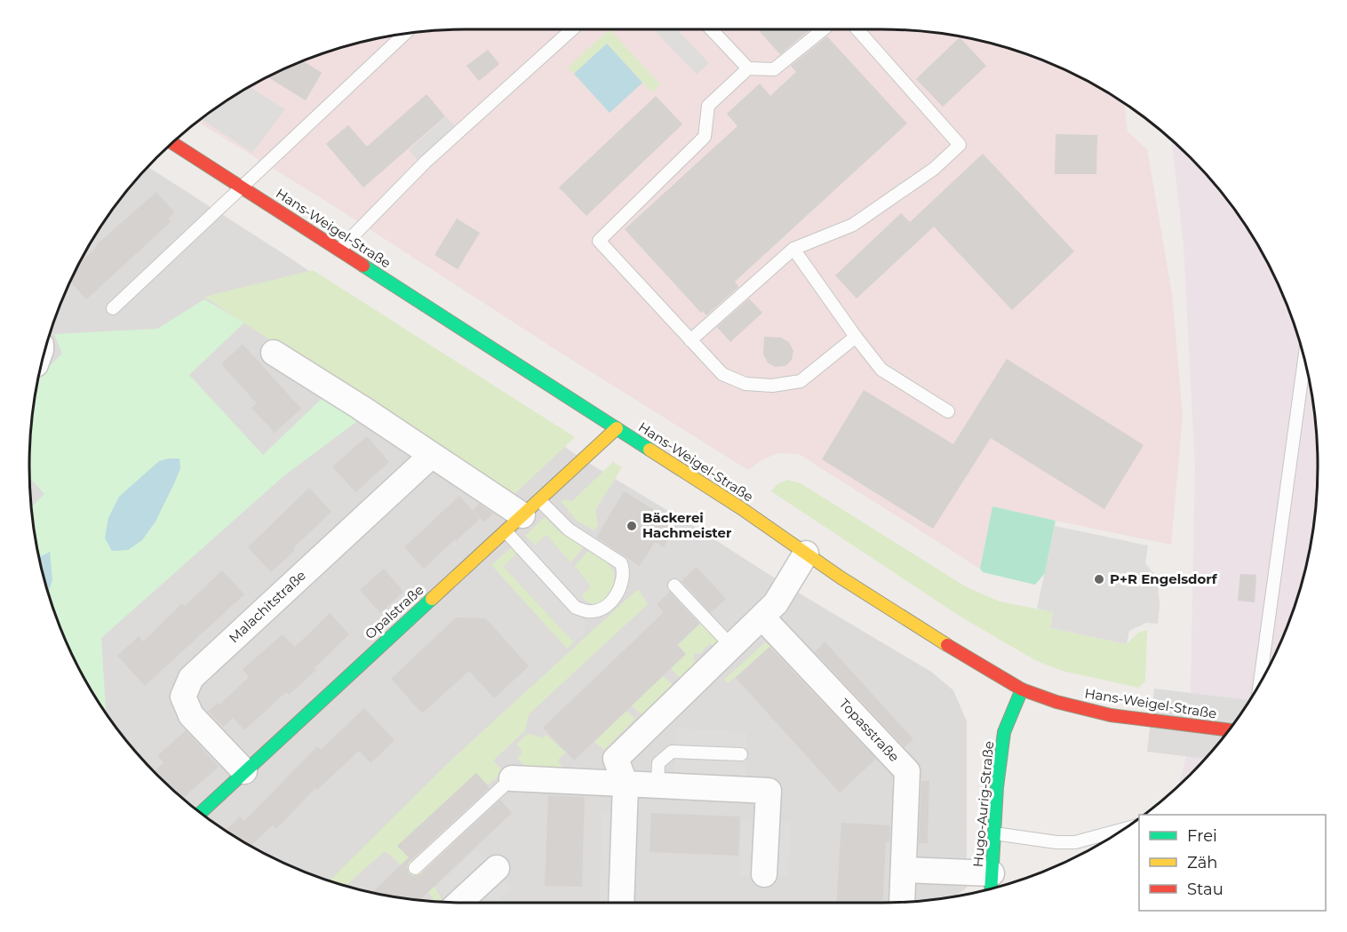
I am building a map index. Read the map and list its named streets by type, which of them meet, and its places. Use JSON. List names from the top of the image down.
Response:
{
  "streets": {
    "street": [
      "Hans-Weigel-Straße",
      "Malachitstraße",
      "Opalstraße",
      "Topasstraße",
      "Hugo-Aurig-Straße"
    ]
  },
  "crossings": [
    ["Hans-Weigel-Straße", "Opalstraße"],
    ["Hans-Weigel-Straße", "Hugo-Aurig-Straße"],
    ["Malachitstraße", "Opalstraße"]
  ],
  "places": ["Bäckerei Hachmeister", "P+R Engelsdorf"],
  "legend": ["Frei", "Zäh", "Stau"]
}
